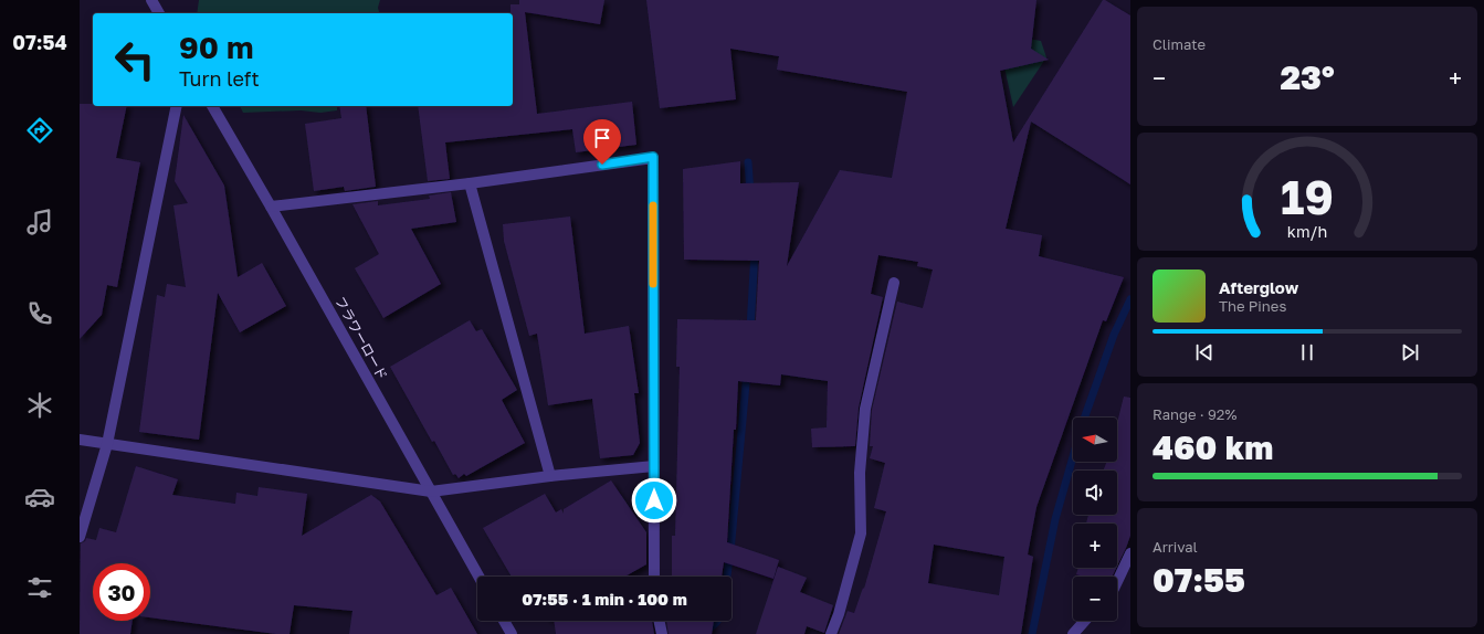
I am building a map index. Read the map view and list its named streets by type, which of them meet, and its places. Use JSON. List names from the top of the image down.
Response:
{
  "streets": {
    "street": ["フラワーロード"]
  },
  "north": "left",
  "page": {
    "tabs": "07:54",
    "tile": [
      "Climate",
      ["Range · 92%", "460 km"],
      ["Arrival", "07:55"]
    ],
    "turn": ["90 m", "Turn left"],
    "heat": ["−", "23°", "+"],
    "song": ["Afterglow", "The Pines"],
    "map_buttons": ["+", "−"],
    "limit": "30",
    "trip": "07:55 · 1 min · 100 m",
    "gauge": ["19", "km/h"]
  }
}
